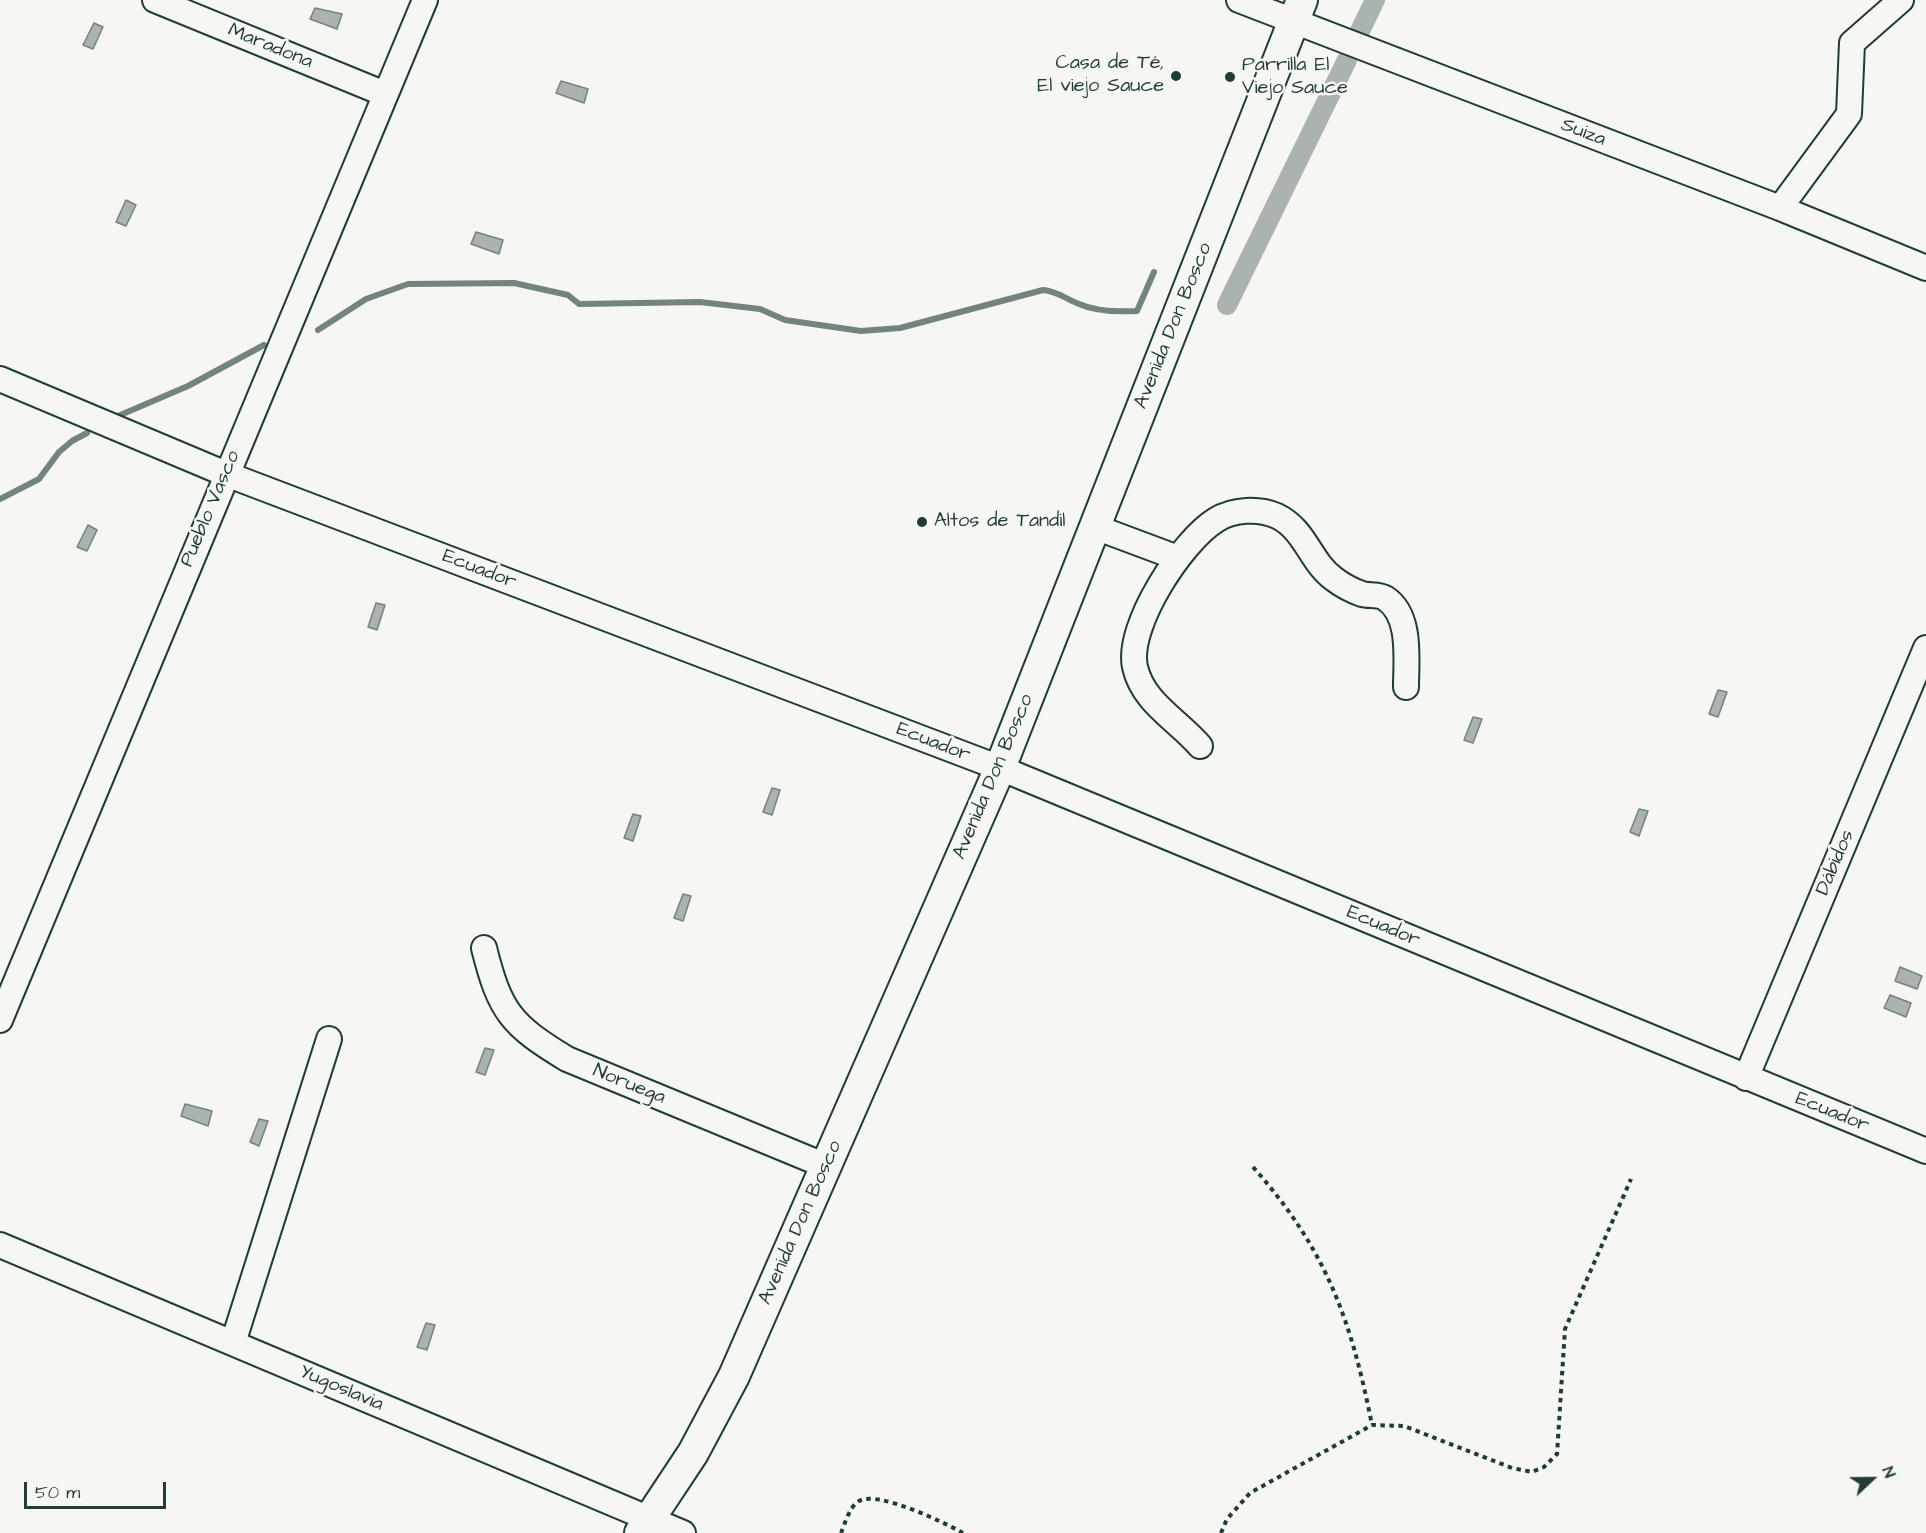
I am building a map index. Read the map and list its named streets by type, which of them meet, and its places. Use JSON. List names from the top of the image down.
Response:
{
  "streets": {
    "main road": ["Avenida Don Bosco"],
    "street": [
      "Maradona",
      "Suiza",
      "Pueblo Vasco",
      "Ecuador",
      "Dábidos",
      "Noruega",
      "Yugoslavia"
    ]
  },
  "crossings": [
    ["Maradona", "Pueblo Vasco"],
    ["Suiza", "Avenida Don Bosco"],
    ["Avenida Don Bosco", "Ecuador"],
    ["Avenida Don Bosco", "Noruega"],
    ["Avenida Don Bosco", "Yugoslavia"],
    ["Pueblo Vasco", "Ecuador"],
    ["Ecuador", "Dábidos"]
  ],
  "places": ["Casa de Té, El viejo Sauce", "Parrilla El Viejo Sauce", "Altos de Tandil"],
  "scale_bar": "50 m",
  "north": "right"
}
